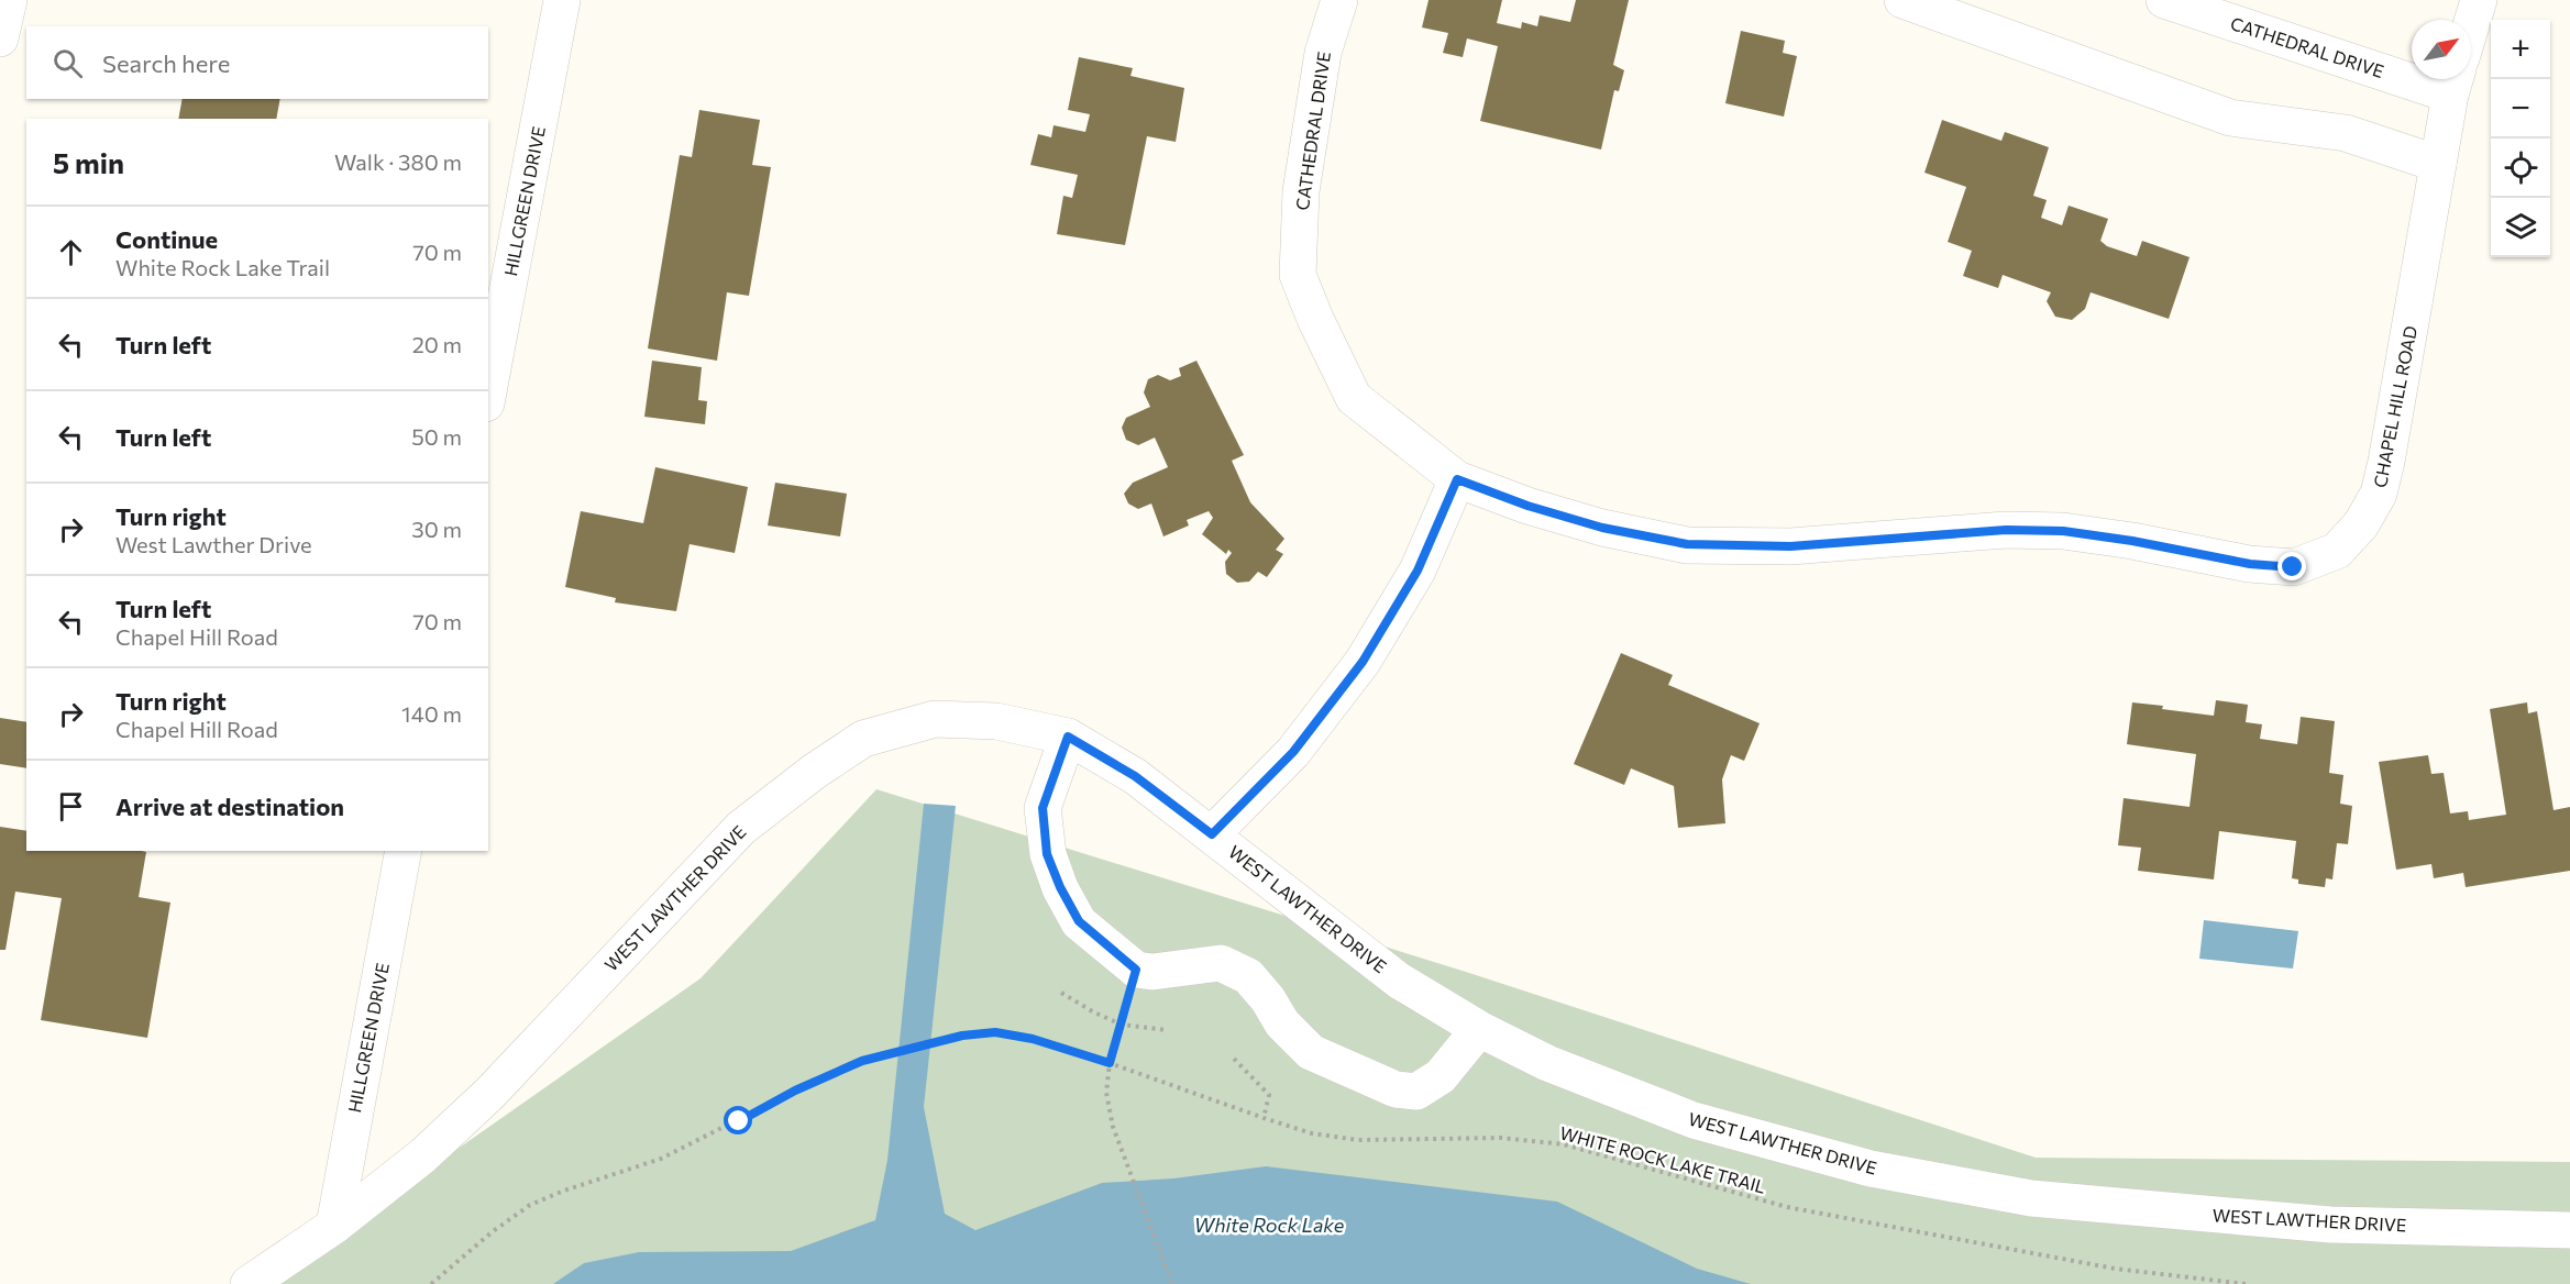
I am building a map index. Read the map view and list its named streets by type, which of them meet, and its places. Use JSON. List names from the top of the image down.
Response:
{
  "streets": {
    "street": [
      "CATHEDRAL DRIVE",
      "HILLGREEN DRIVE",
      "CHAPEL HILL ROAD",
      "WEST LAWTHER DRIVE"
    ],
    "path": ["WHITE ROCK LAKE TRAIL"]
  },
  "crossings": [
    ["CATHEDRAL DRIVE", "CHAPEL HILL ROAD"],
    ["HILLGREEN DRIVE", "WEST LAWTHER DRIVE"]
  ],
  "water": ["White Rock Lake"],
  "north": "top right",
  "page": {
    "map_buttons": ["+", "−"],
    "search": "Search here",
    "heading": ["5 min", "Walk · 380 m"],
    "list": [
      ["Continue", "White Rock Lake Trail", "70 m"],
      ["Turn left", "20 m"],
      ["Turn left", "50 m"],
      ["Turn right", "West Lawther Drive", "30 m"],
      ["Turn left", "Chapel Hill Road", "70 m"],
      ["Turn right", "Chapel Hill Road", "140 m"],
      "Arrive at destination"
    ]
  }
}
